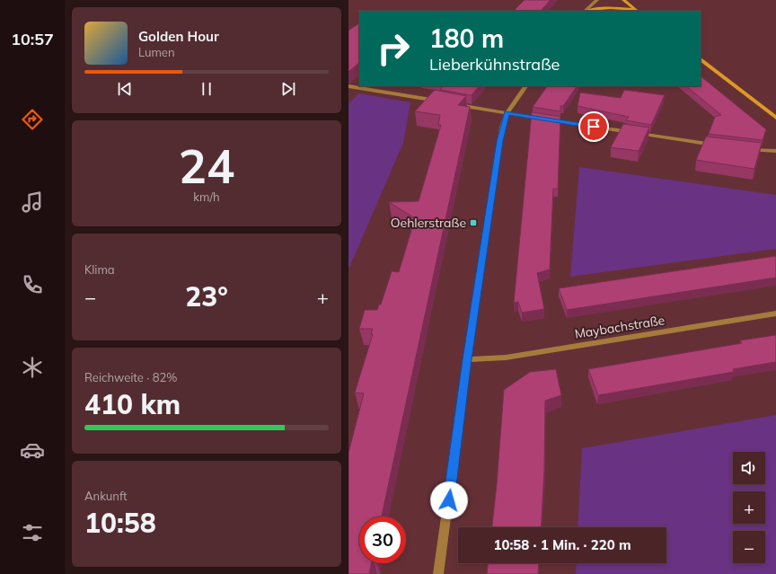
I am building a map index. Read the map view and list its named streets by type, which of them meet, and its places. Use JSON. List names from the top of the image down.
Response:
{
  "streets": {
    "street": ["Maybachstraße"]
  },
  "places": {
    "transit": ["Oehlerstraße"]
  },
  "page": {
    "tabs": "10:57",
    "turn": ["180 m", "Lieberkühnstraße"],
    "song": ["Golden Hour", "Lumen"],
    "tile": [
      ["24", "km/h"],
      "Klima",
      ["Reichweite · 82%", "410 km"],
      ["Ankunft", "10:58"]
    ],
    "heat": ["−", "23°", "+"],
    "map_buttons": ["+", "−"],
    "limit": "30",
    "trip": "10:58 · 1 Min. · 220 m"
  }
}
